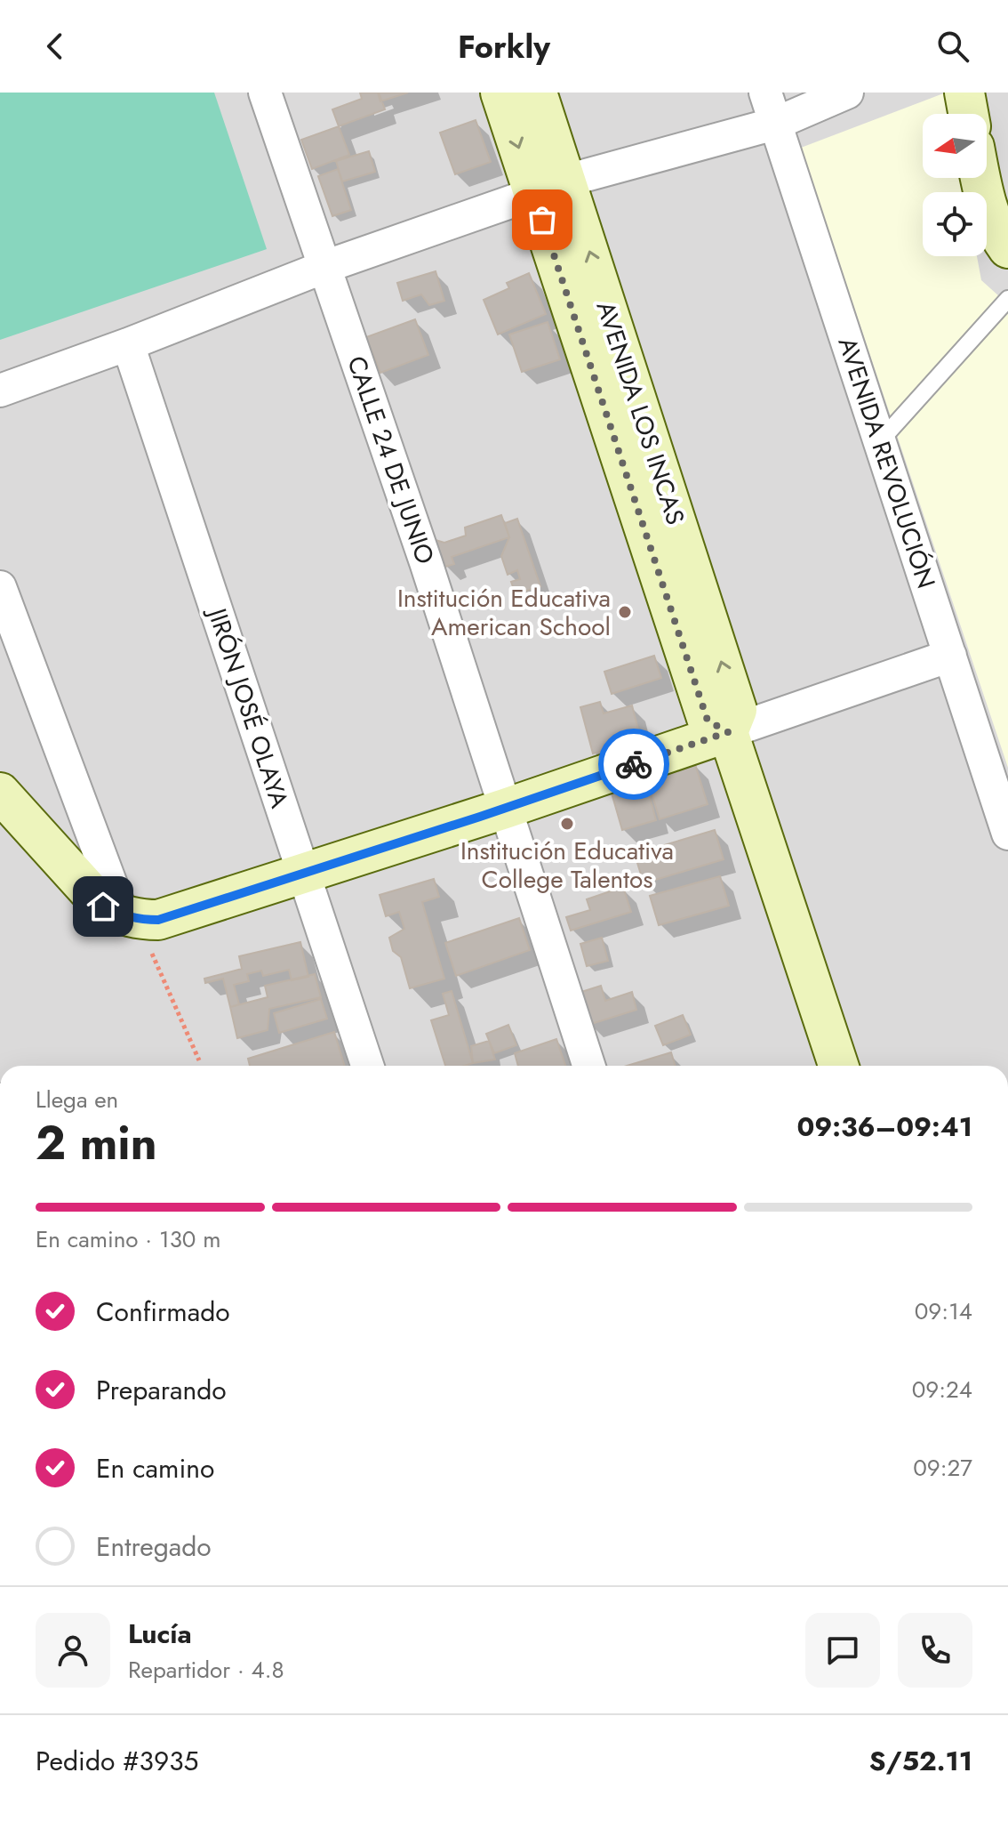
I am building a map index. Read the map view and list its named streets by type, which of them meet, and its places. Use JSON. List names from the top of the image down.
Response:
{
  "streets": {
    "main road": ["AVENIDA LOS INCAS"],
    "street": ["CALLE 24 DE JUNIO", "AVENIDA REVOLUCIÓN", "JIRÓN JOSÉ OLAYA"]
  },
  "places": ["Institución Educativa American School", "Institución Educativa College Talentos"],
  "north": "left",
  "page": {
    "header": "Forkly",
    "heading": ["2 min", "Llega en", "09:36–09:41"],
    "panel": [
      "Lucía",
      "Repartidor · 4.8",
      "Pedido #3935",
      "S/52.11"
    ],
    "bar": "En camino · 130 m",
    "list": [
      ["Confirmado", "09:14"],
      ["Preparando", "09:24"],
      ["En camino", "09:27"],
      "Entregado"
    ]
  }
}
